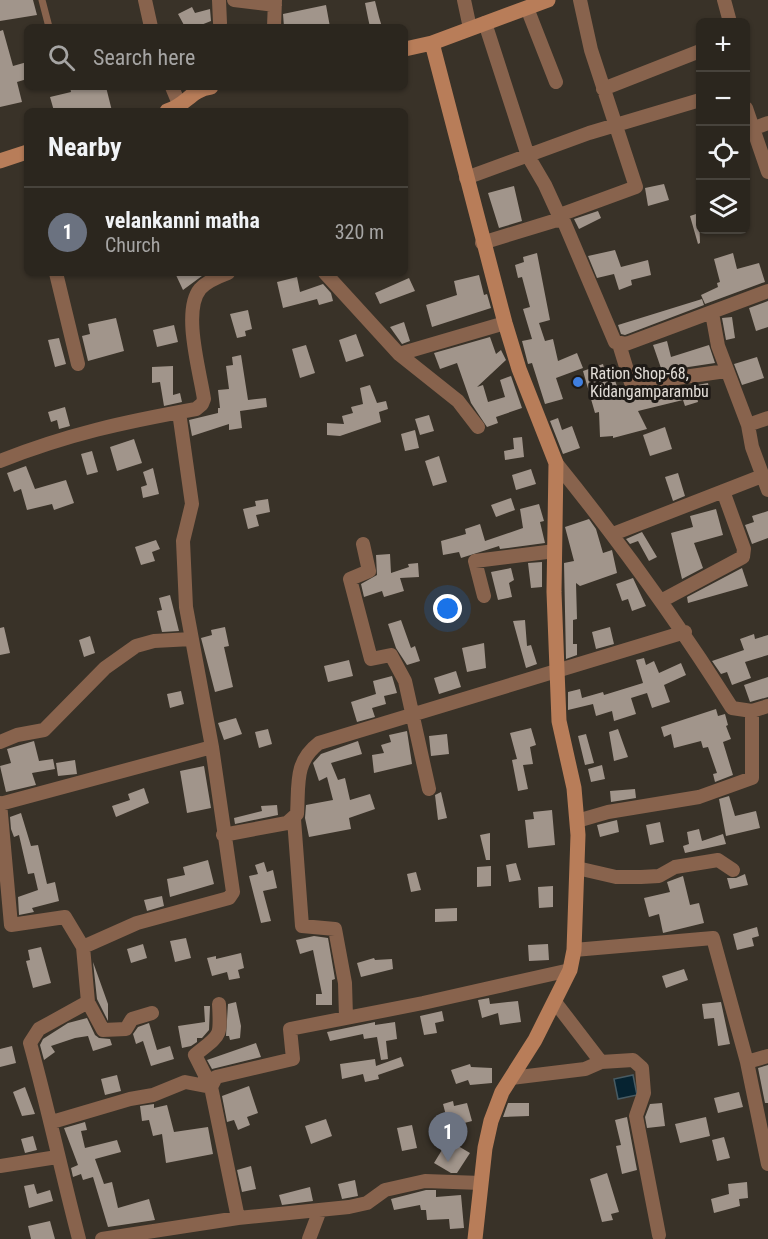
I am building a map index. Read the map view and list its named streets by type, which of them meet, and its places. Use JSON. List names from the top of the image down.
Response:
{
  "places": ["Ration Shop-68, Kidangamparambu"],
  "page": {
    "map_buttons": ["+", "−"],
    "search": "Search here",
    "heading": "Nearby",
    "list": [
      {
        "mark": "1",
        "name": "velankanni matha",
        "note": "Church",
        "value": "320 m"
      }
    ],
    "pins": "1"
  }
}
